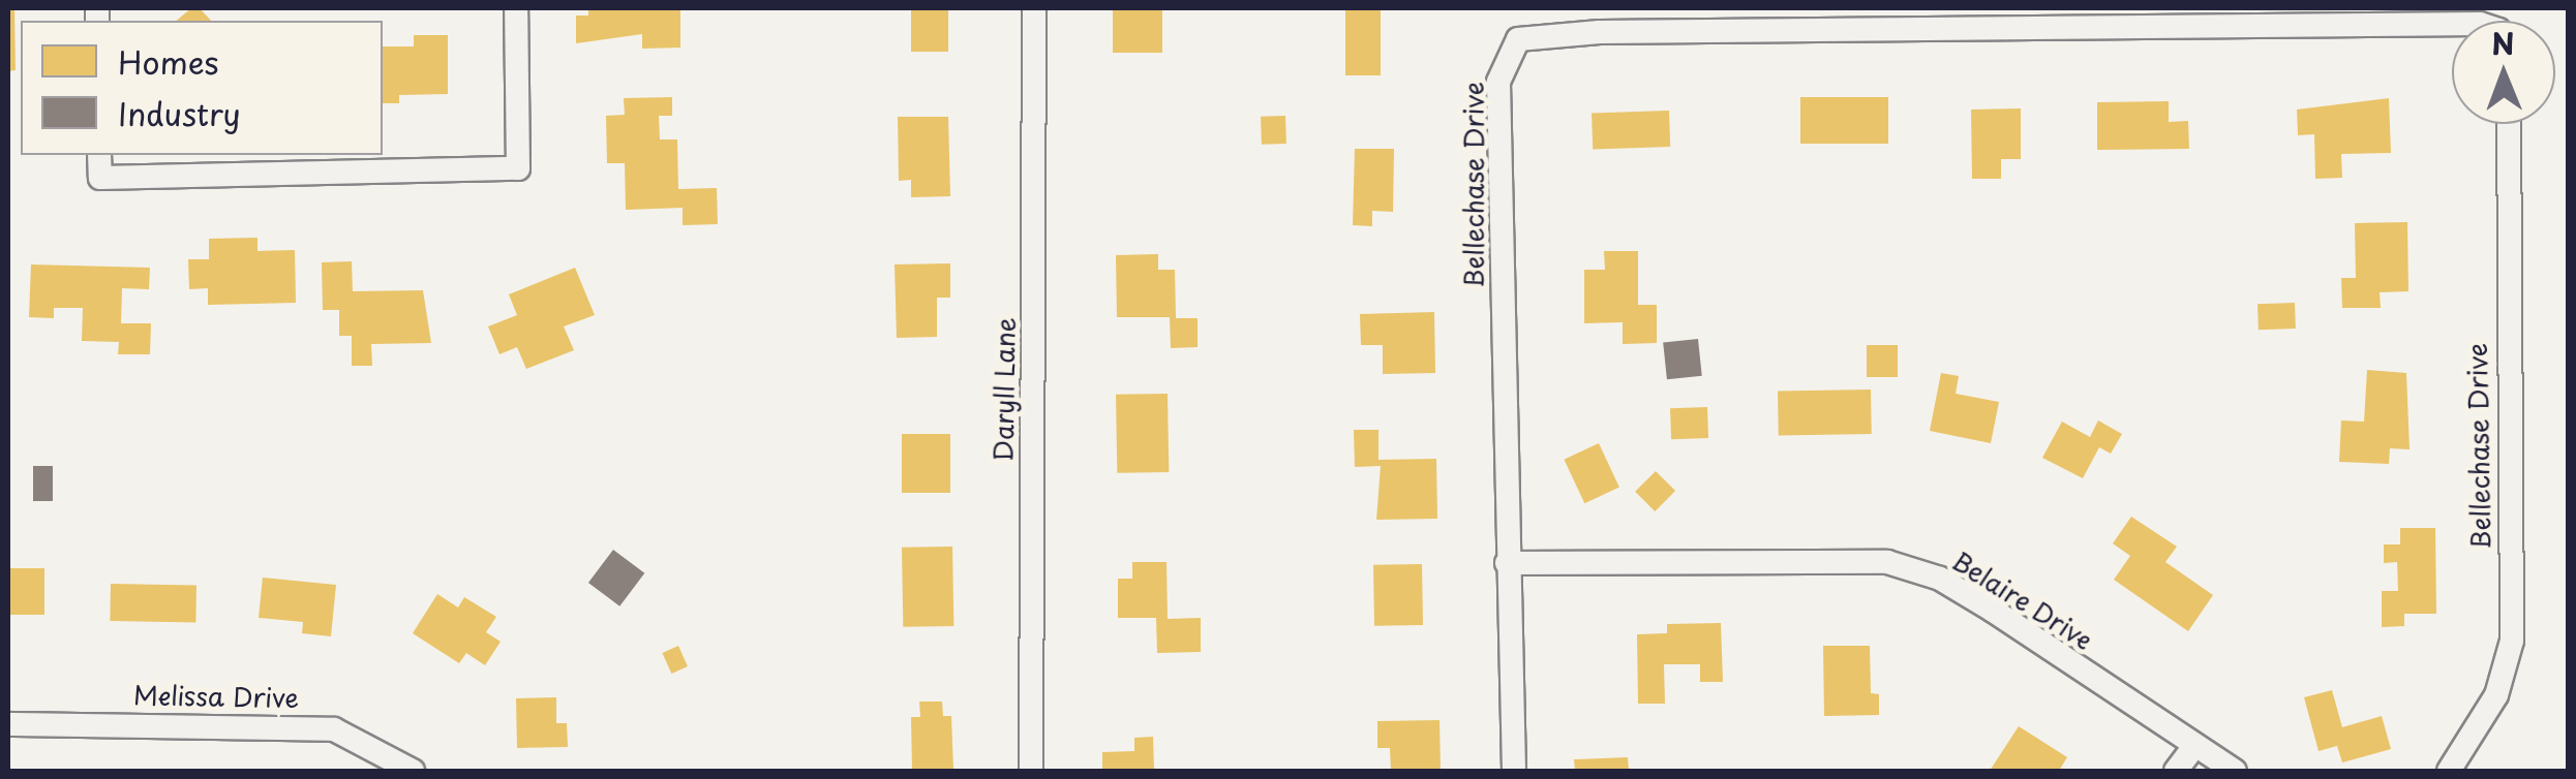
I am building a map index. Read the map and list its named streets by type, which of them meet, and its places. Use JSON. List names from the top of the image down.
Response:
{
  "streets": {
    "street": [
      "Bellechase Drive",
      "Daryll Lane",
      "Belaire Drive",
      "Melissa Drive"
    ]
  },
  "crossings": [
    ["Bellechase Drive", "Belaire Drive"]
  ],
  "legend": ["Homes", "Industry"],
  "north": "top"
}
